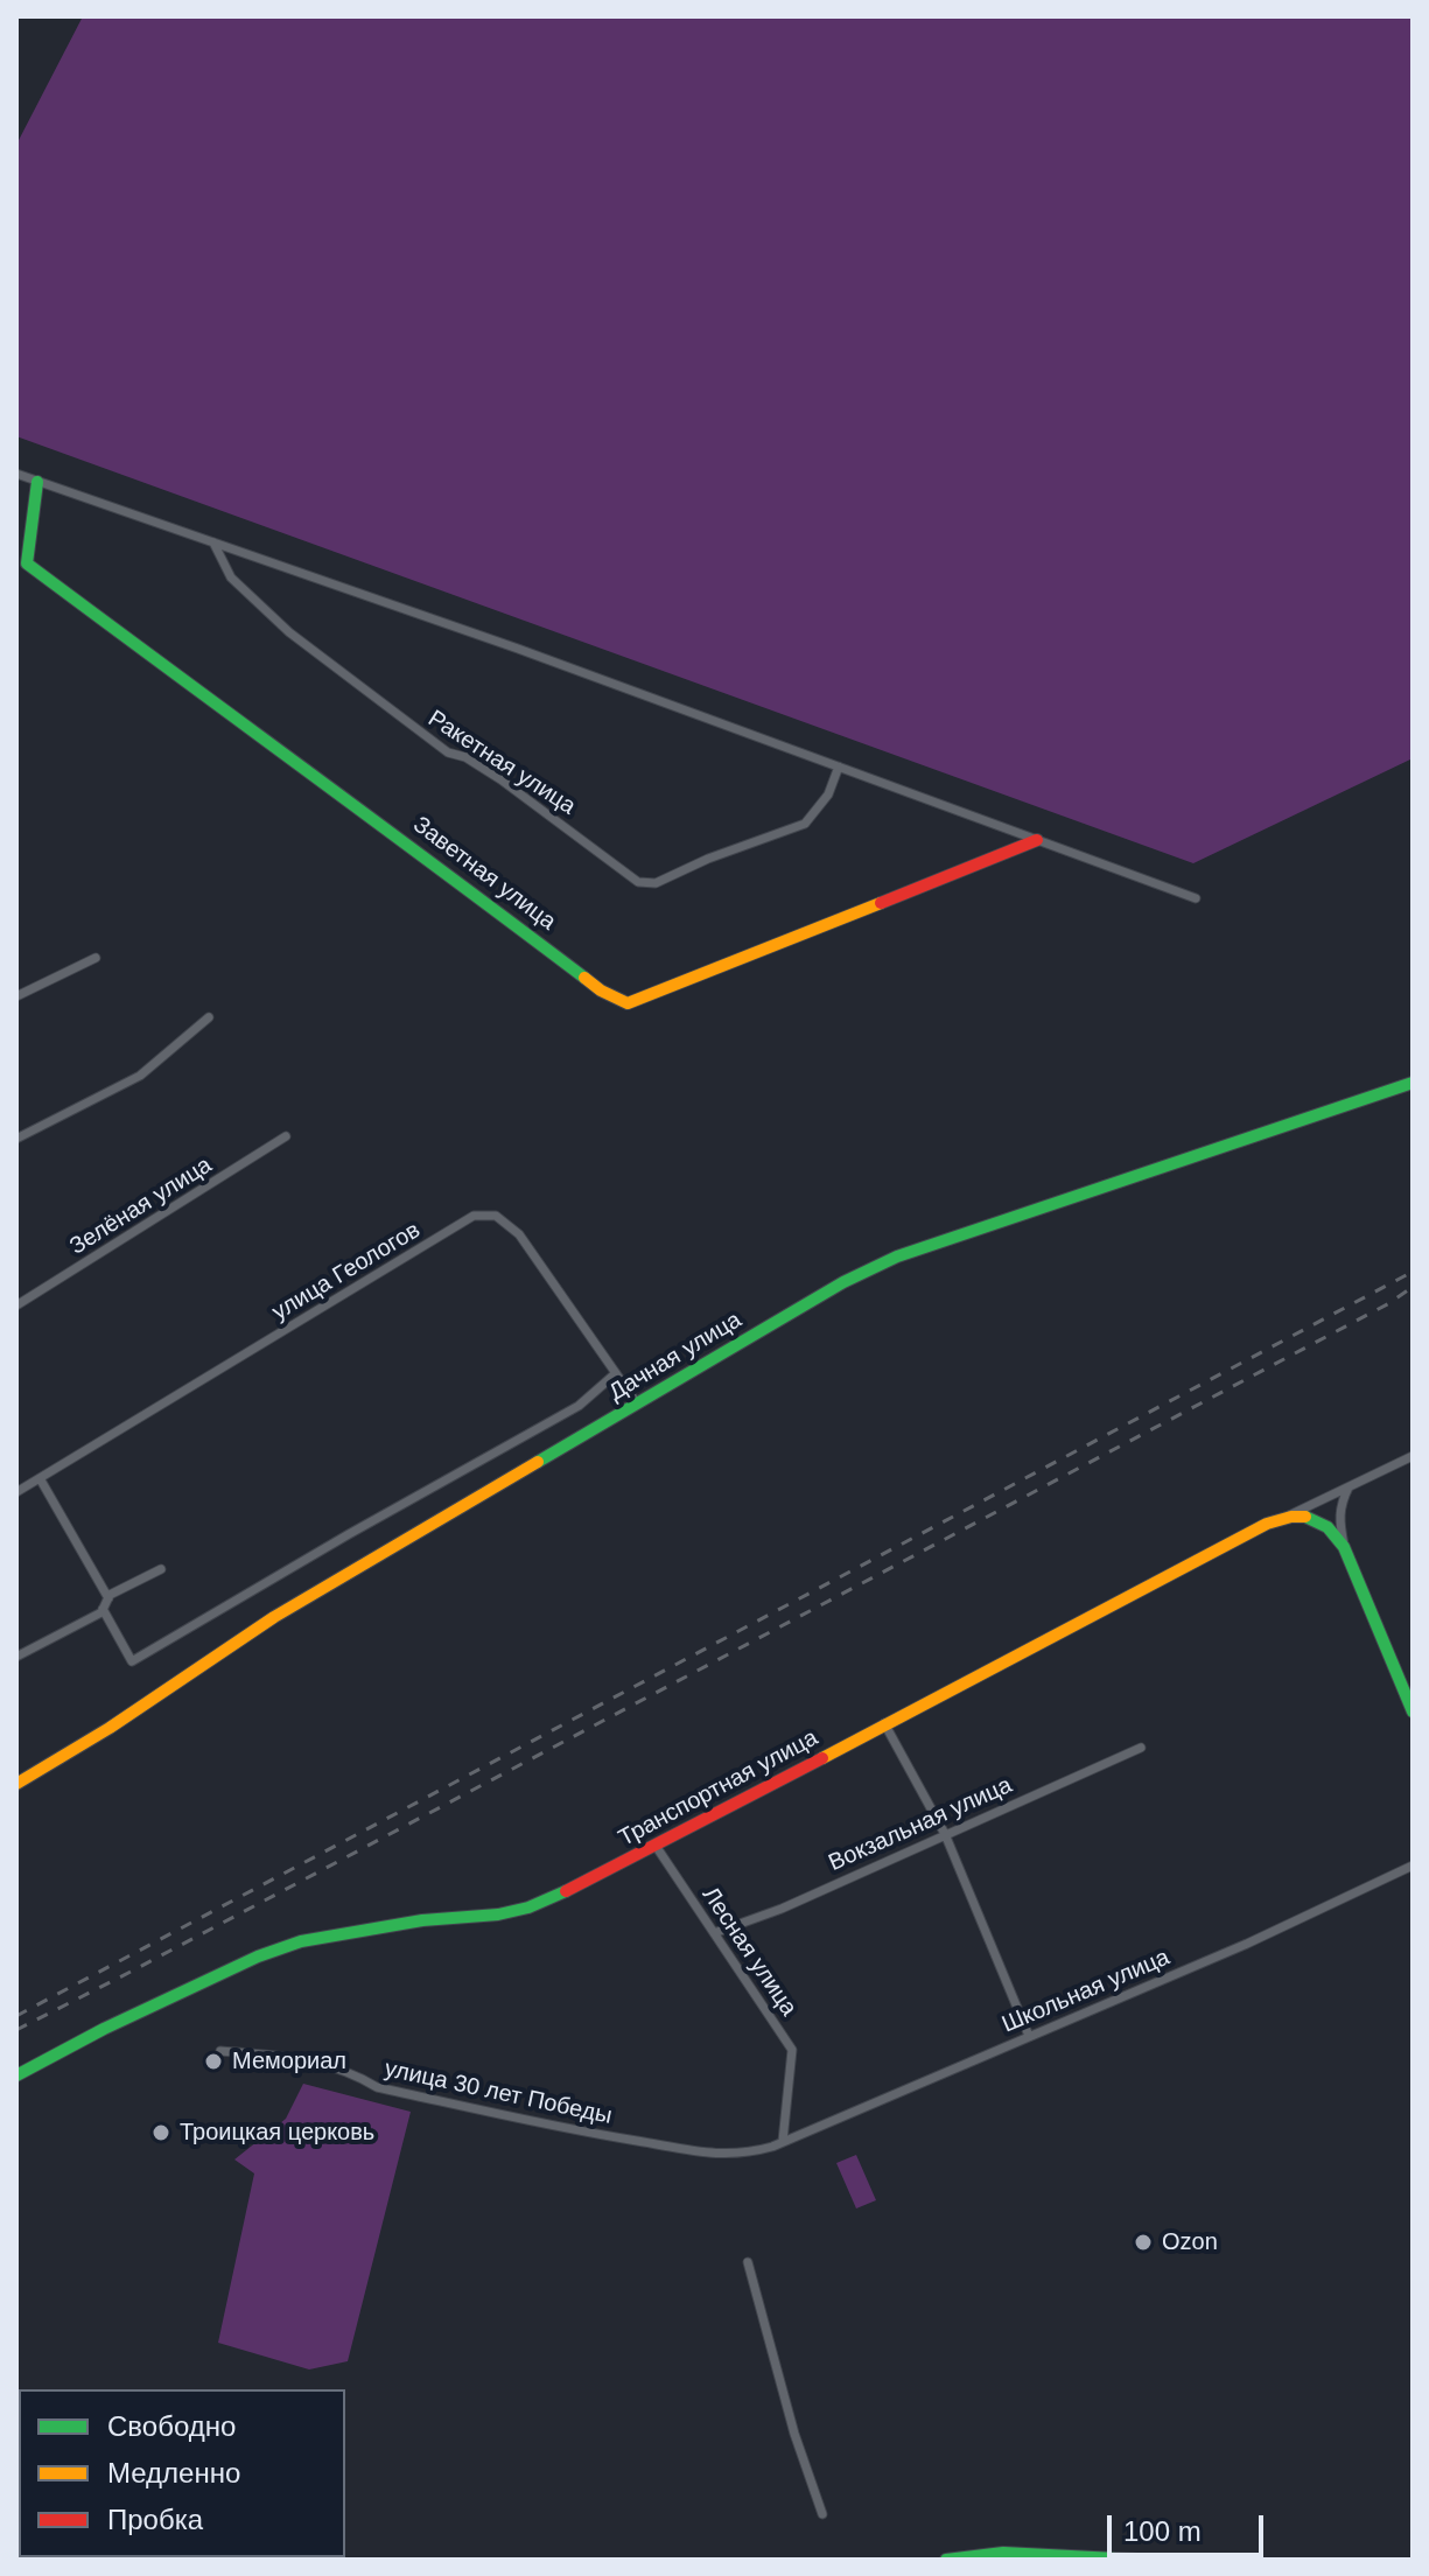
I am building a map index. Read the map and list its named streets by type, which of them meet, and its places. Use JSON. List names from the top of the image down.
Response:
{
  "streets": {
    "street": [
      "Ракетная улица",
      "Заветная улица",
      "Зелёная улица",
      "улица Геологов",
      "Дачная улица",
      "Транспортная улица",
      "Вокзальная улица",
      "Лесная улица",
      "Школьная улица",
      "улица 30 лет Победы"
    ]
  },
  "crossings": [
    ["улица Геологов", "Дачная улица"],
    ["Транспортная улица", "Лесная улица"],
    ["Вокзальная улица", "Лесная улица"],
    ["Лесная улица", "Школьная улица"],
    ["Школьная улица", "улица 30 лет Победы"]
  ],
  "places": ["Мемориал", "Троицкая церковь", "Ozon"],
  "legend": ["Свободно", "Медленно", "Пробка"],
  "scale_bar": "100 m"
}
